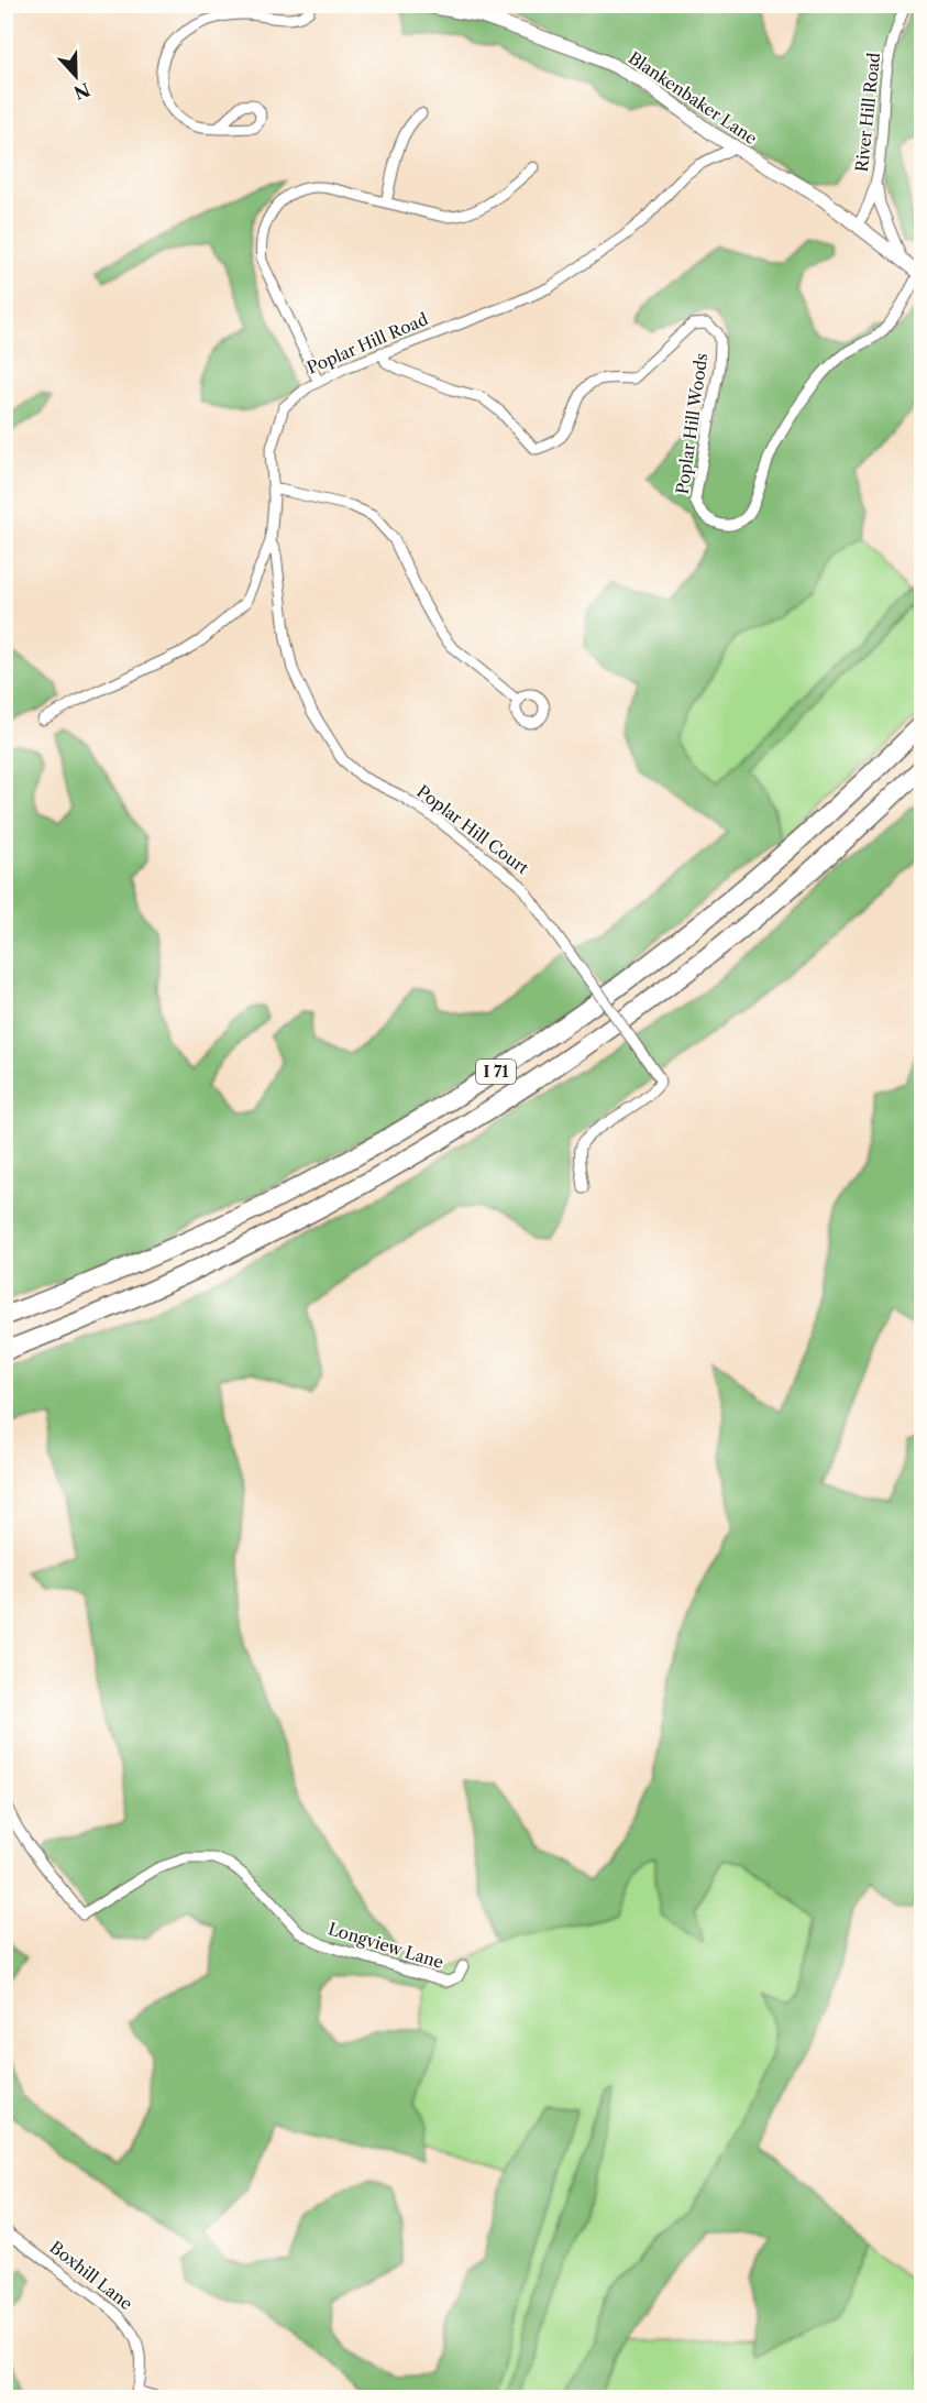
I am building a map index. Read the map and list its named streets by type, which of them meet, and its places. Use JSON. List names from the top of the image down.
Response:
{
  "streets": {
    "highway": ["I 71"],
    "street": [
      "Blankenbaker Lane",
      "River Hill Road",
      "Poplar Hill Road",
      "Poplar Hill Woods",
      "Poplar Hill Court",
      "Longview Lane",
      "Boxhill Lane"
    ]
  },
  "crossings": [
    ["Blankenbaker Lane", "River Hill Road"],
    ["Blankenbaker Lane", "Poplar Hill Road"],
    ["Blankenbaker Lane", "Poplar Hill Woods"],
    ["Poplar Hill Road", "Poplar Hill Woods"],
    ["Poplar Hill Road", "Poplar Hill Court"]
  ],
  "north": "bottom"
}
